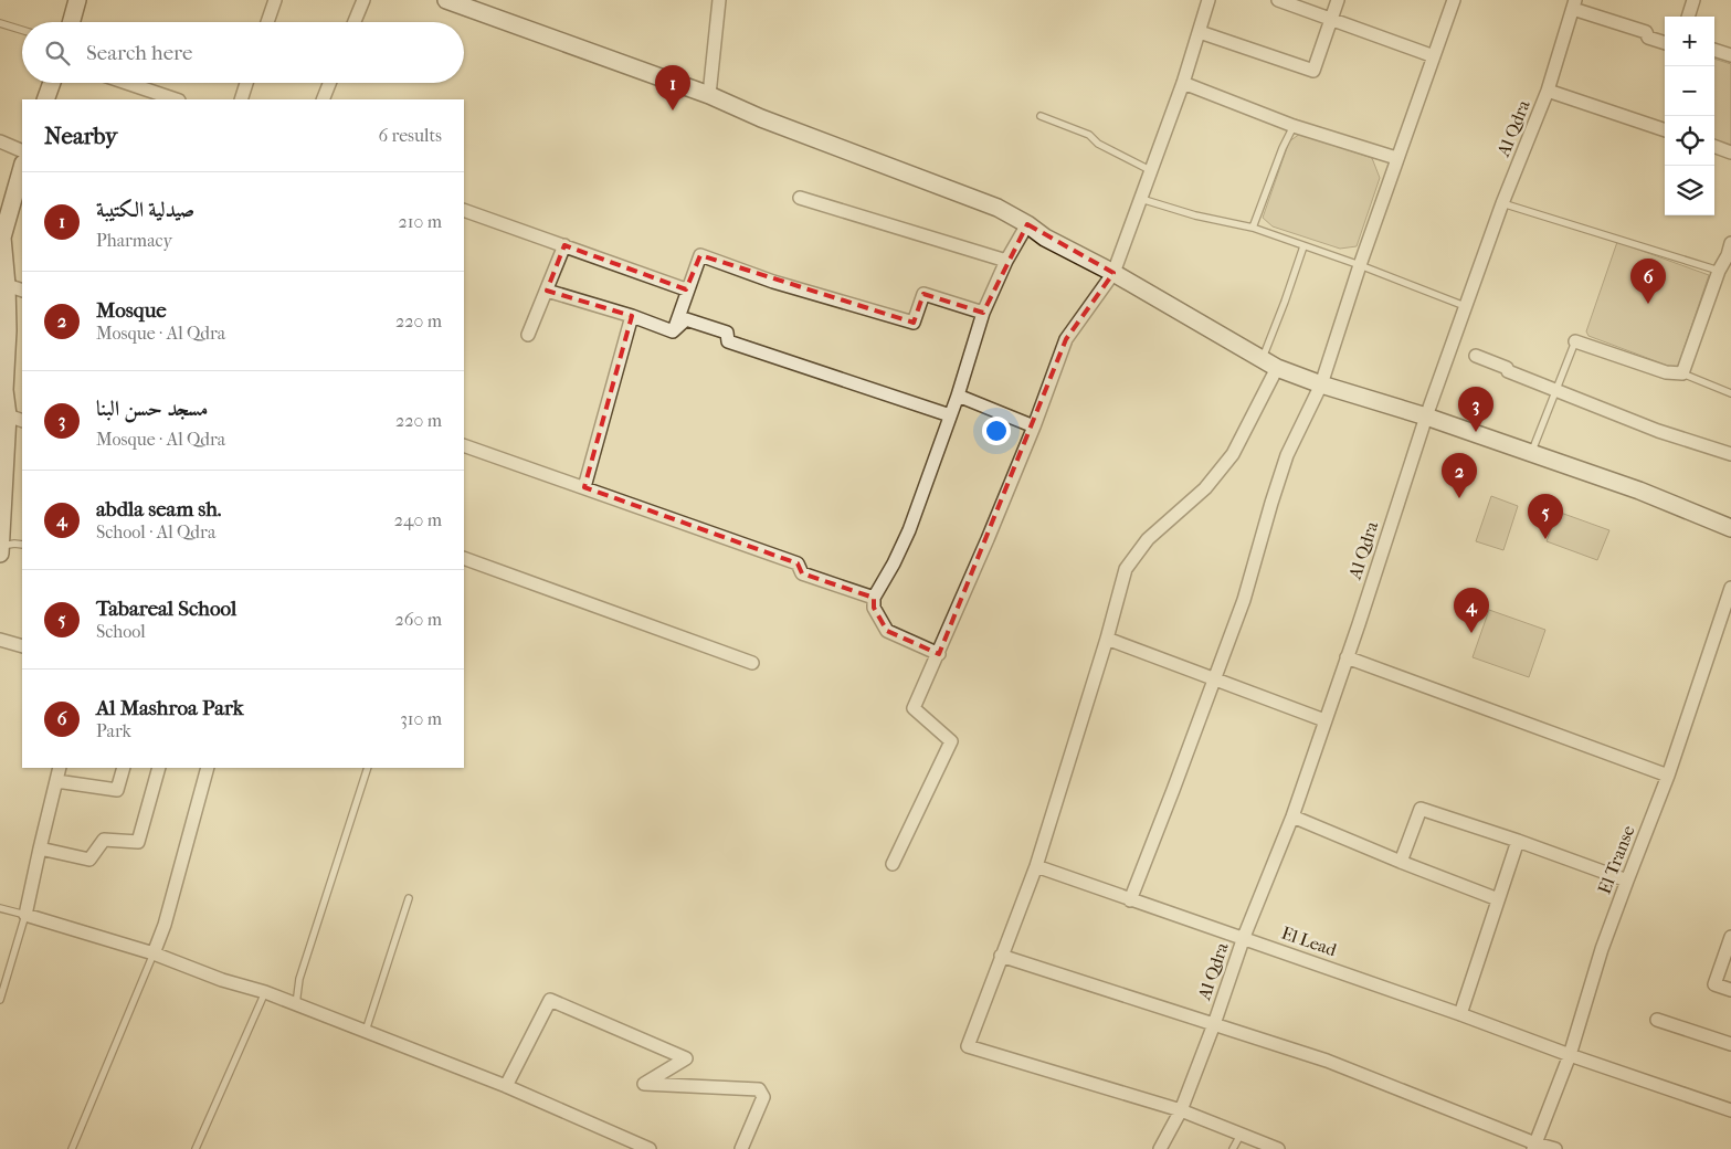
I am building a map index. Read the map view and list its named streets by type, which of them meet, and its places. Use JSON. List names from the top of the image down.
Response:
{
  "streets": {
    "street": ["Al Qdra", "El Transe", "El Lead"]
  },
  "crossings": [
    ["Al Qdra", "El Lead"],
    ["El Transe", "El Lead"]
  ],
  "page": {
    "map_buttons": ["+", "−"],
    "search": "Search here",
    "pins": [
      "1",
      "6",
      "3",
      "2",
      "5",
      "4"
    ],
    "heading": ["Nearby", "6 results"],
    "list": [
      {
        "mark": "1",
        "name": "صيدلية الكتيبة",
        "note": "Pharmacy",
        "value": "210 m"
      },
      {
        "mark": "2",
        "name": "Mosque",
        "note": "Mosque · Al Qdra",
        "value": "220 m"
      },
      {
        "mark": "3",
        "name": "مسجد حسن البنا",
        "note": "Mosque · Al Qdra",
        "value": "220 m"
      },
      {
        "mark": "4",
        "name": "abdla seam sh.",
        "note": "School · Al Qdra",
        "value": "240 m"
      },
      {
        "mark": "5",
        "name": "Tabareal School",
        "note": "School",
        "value": "260 m"
      },
      {
        "mark": "6",
        "name": "Al Mashroa Park",
        "note": "Park",
        "value": "310 m"
      }
    ]
  }
}
